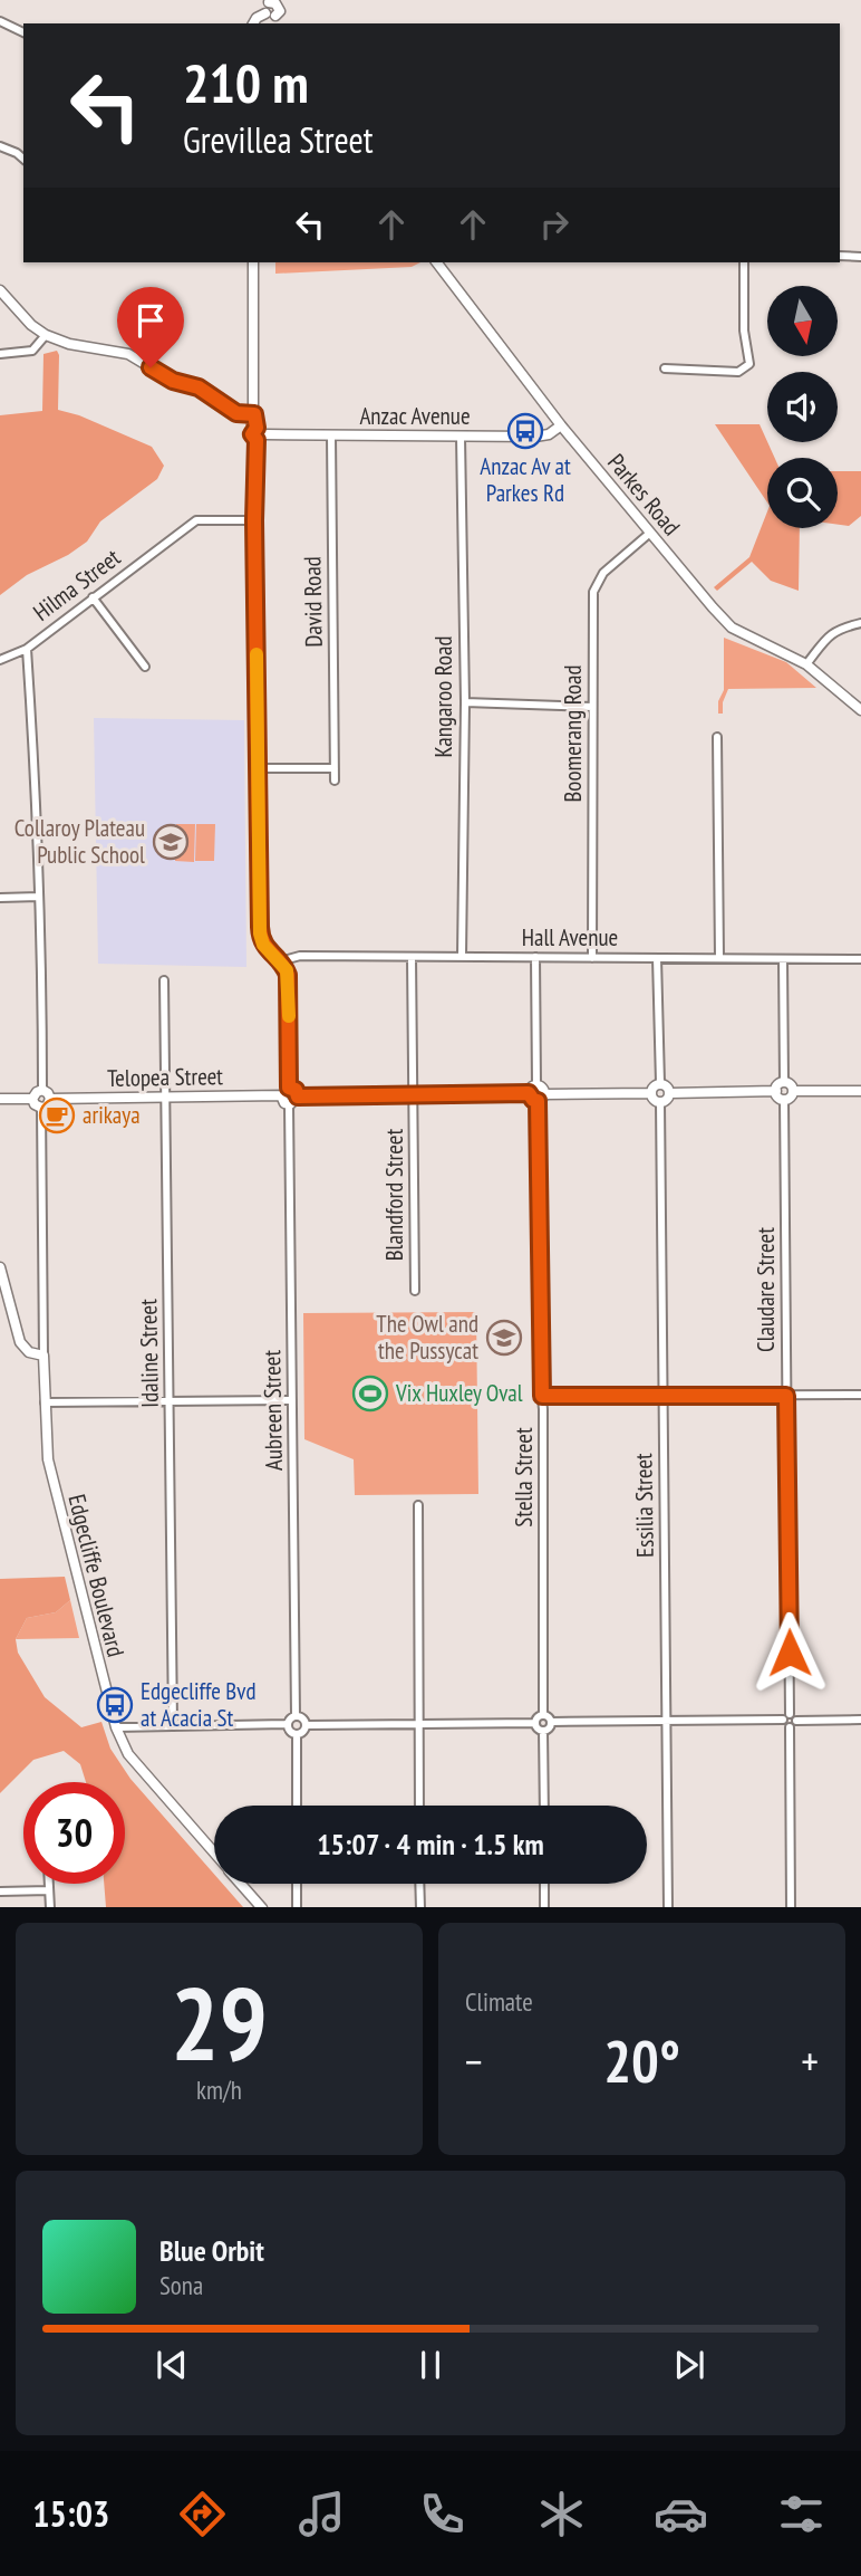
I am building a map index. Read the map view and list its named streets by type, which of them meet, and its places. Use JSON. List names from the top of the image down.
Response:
{
  "streets": {
    "street": [
      "Anzac Avenue",
      "Parkes Road",
      "Hilma Street",
      "David Road",
      "Kangaroo Road",
      "Boomerang Road",
      "Hall Avenue",
      "Telopea Street",
      "Blandford Street",
      "Claudare Street",
      "Idaline Street",
      "Aubreen Street",
      "Stella Street",
      "Essilia Street",
      "Edgecliffe Boulevard"
    ]
  },
  "crossings": [
    ["Anzac Avenue", "Parkes Road"],
    ["Anzac Avenue", "David Road"],
    ["Anzac Avenue", "Kangaroo Road"],
    ["Parkes Road", "Boomerang Road"],
    ["Hilma Street", "Telopea Street"],
    ["Kangaroo Road", "Hall Avenue"],
    ["Boomerang Road", "Hall Avenue"],
    ["Hall Avenue", "Blandford Street"],
    ["Telopea Street", "Idaline Street"],
    ["Telopea Street", "Aubreen Street"]
  ],
  "places": {
    "bus stop": ["Anzac Av at Parkes Rd", "Edgecliffe Bvd at Acacia St"],
    "school or university": ["Collaroy Plateau Public School", "The Owl and the Pussycat"],
    "cafe": ["arikaya"],
    "sports": ["Vix Huxley Oval"]
  },
  "north": "bottom",
  "page": {
    "turn": ["210 m", "Grevillea Street"],
    "limit": "30",
    "trip": "15:07 · 4 min · 1.5 km",
    "tile": [
      ["29", "km/h"],
      "Climate"
    ],
    "heat": ["−", "20°", "+"],
    "song": ["Blue Orbit", "Sona"],
    "tabs": "15:03"
  }
}
